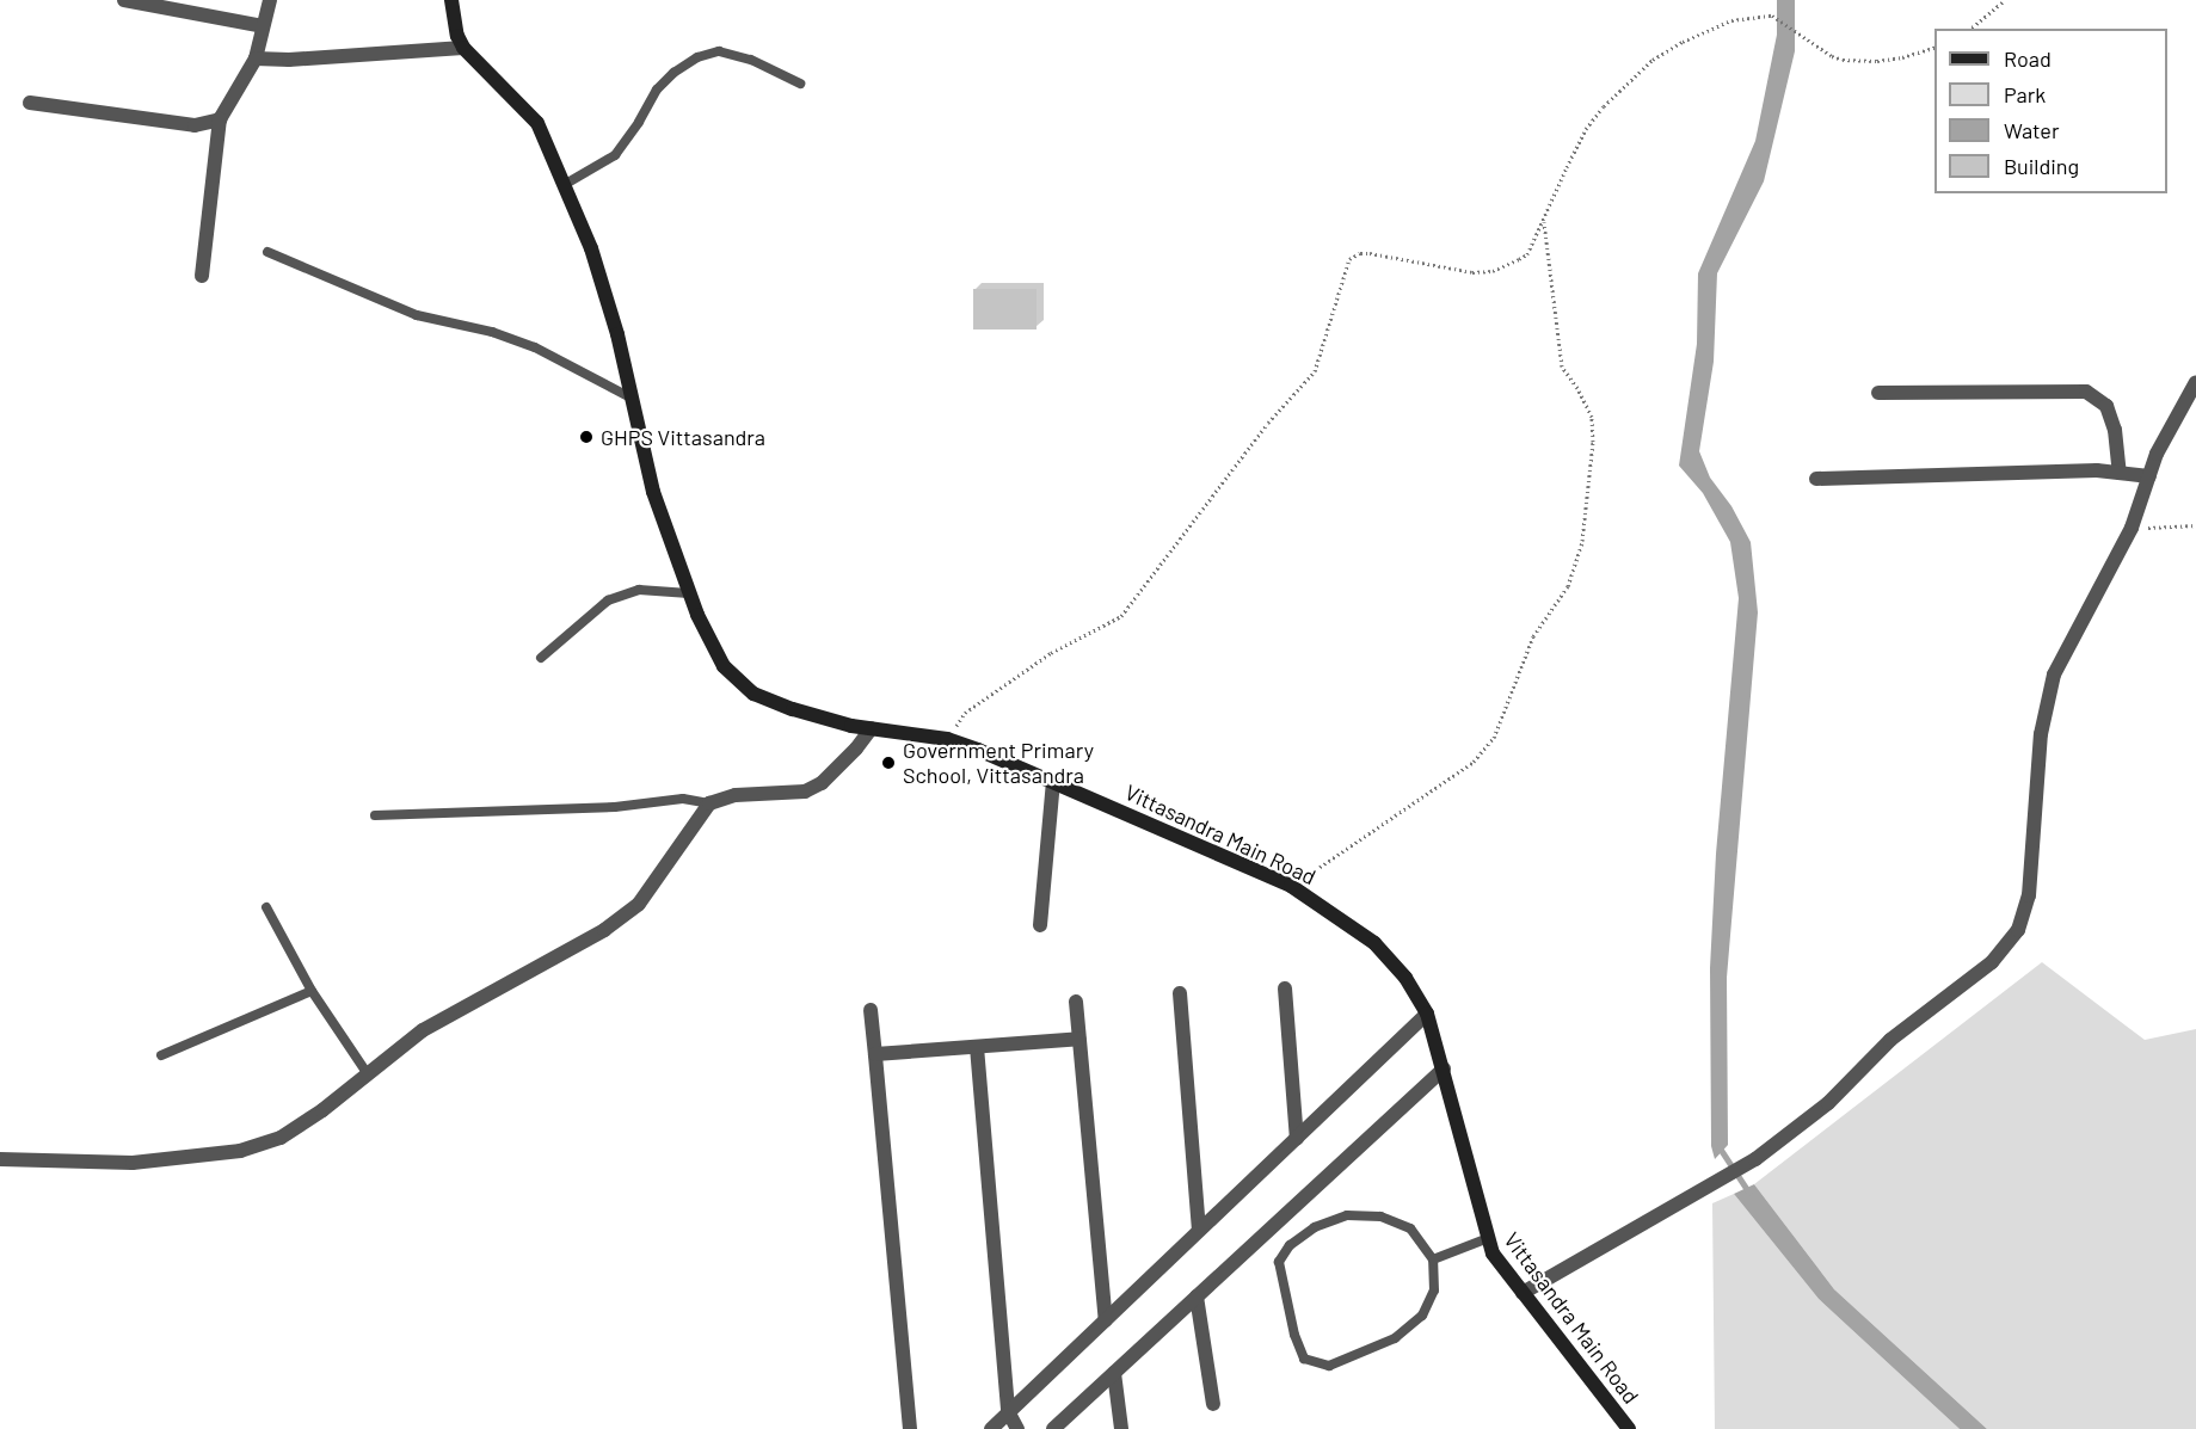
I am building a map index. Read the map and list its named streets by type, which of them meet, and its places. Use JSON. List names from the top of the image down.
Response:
{
  "streets": {
    "street": ["Vittasandra Main Road"]
  },
  "places": ["GHPS Vittasandra", "Government Primary School, Vittasandra"],
  "legend": [
    "Road",
    "Park",
    "Water",
    "Building"
  ]
}
